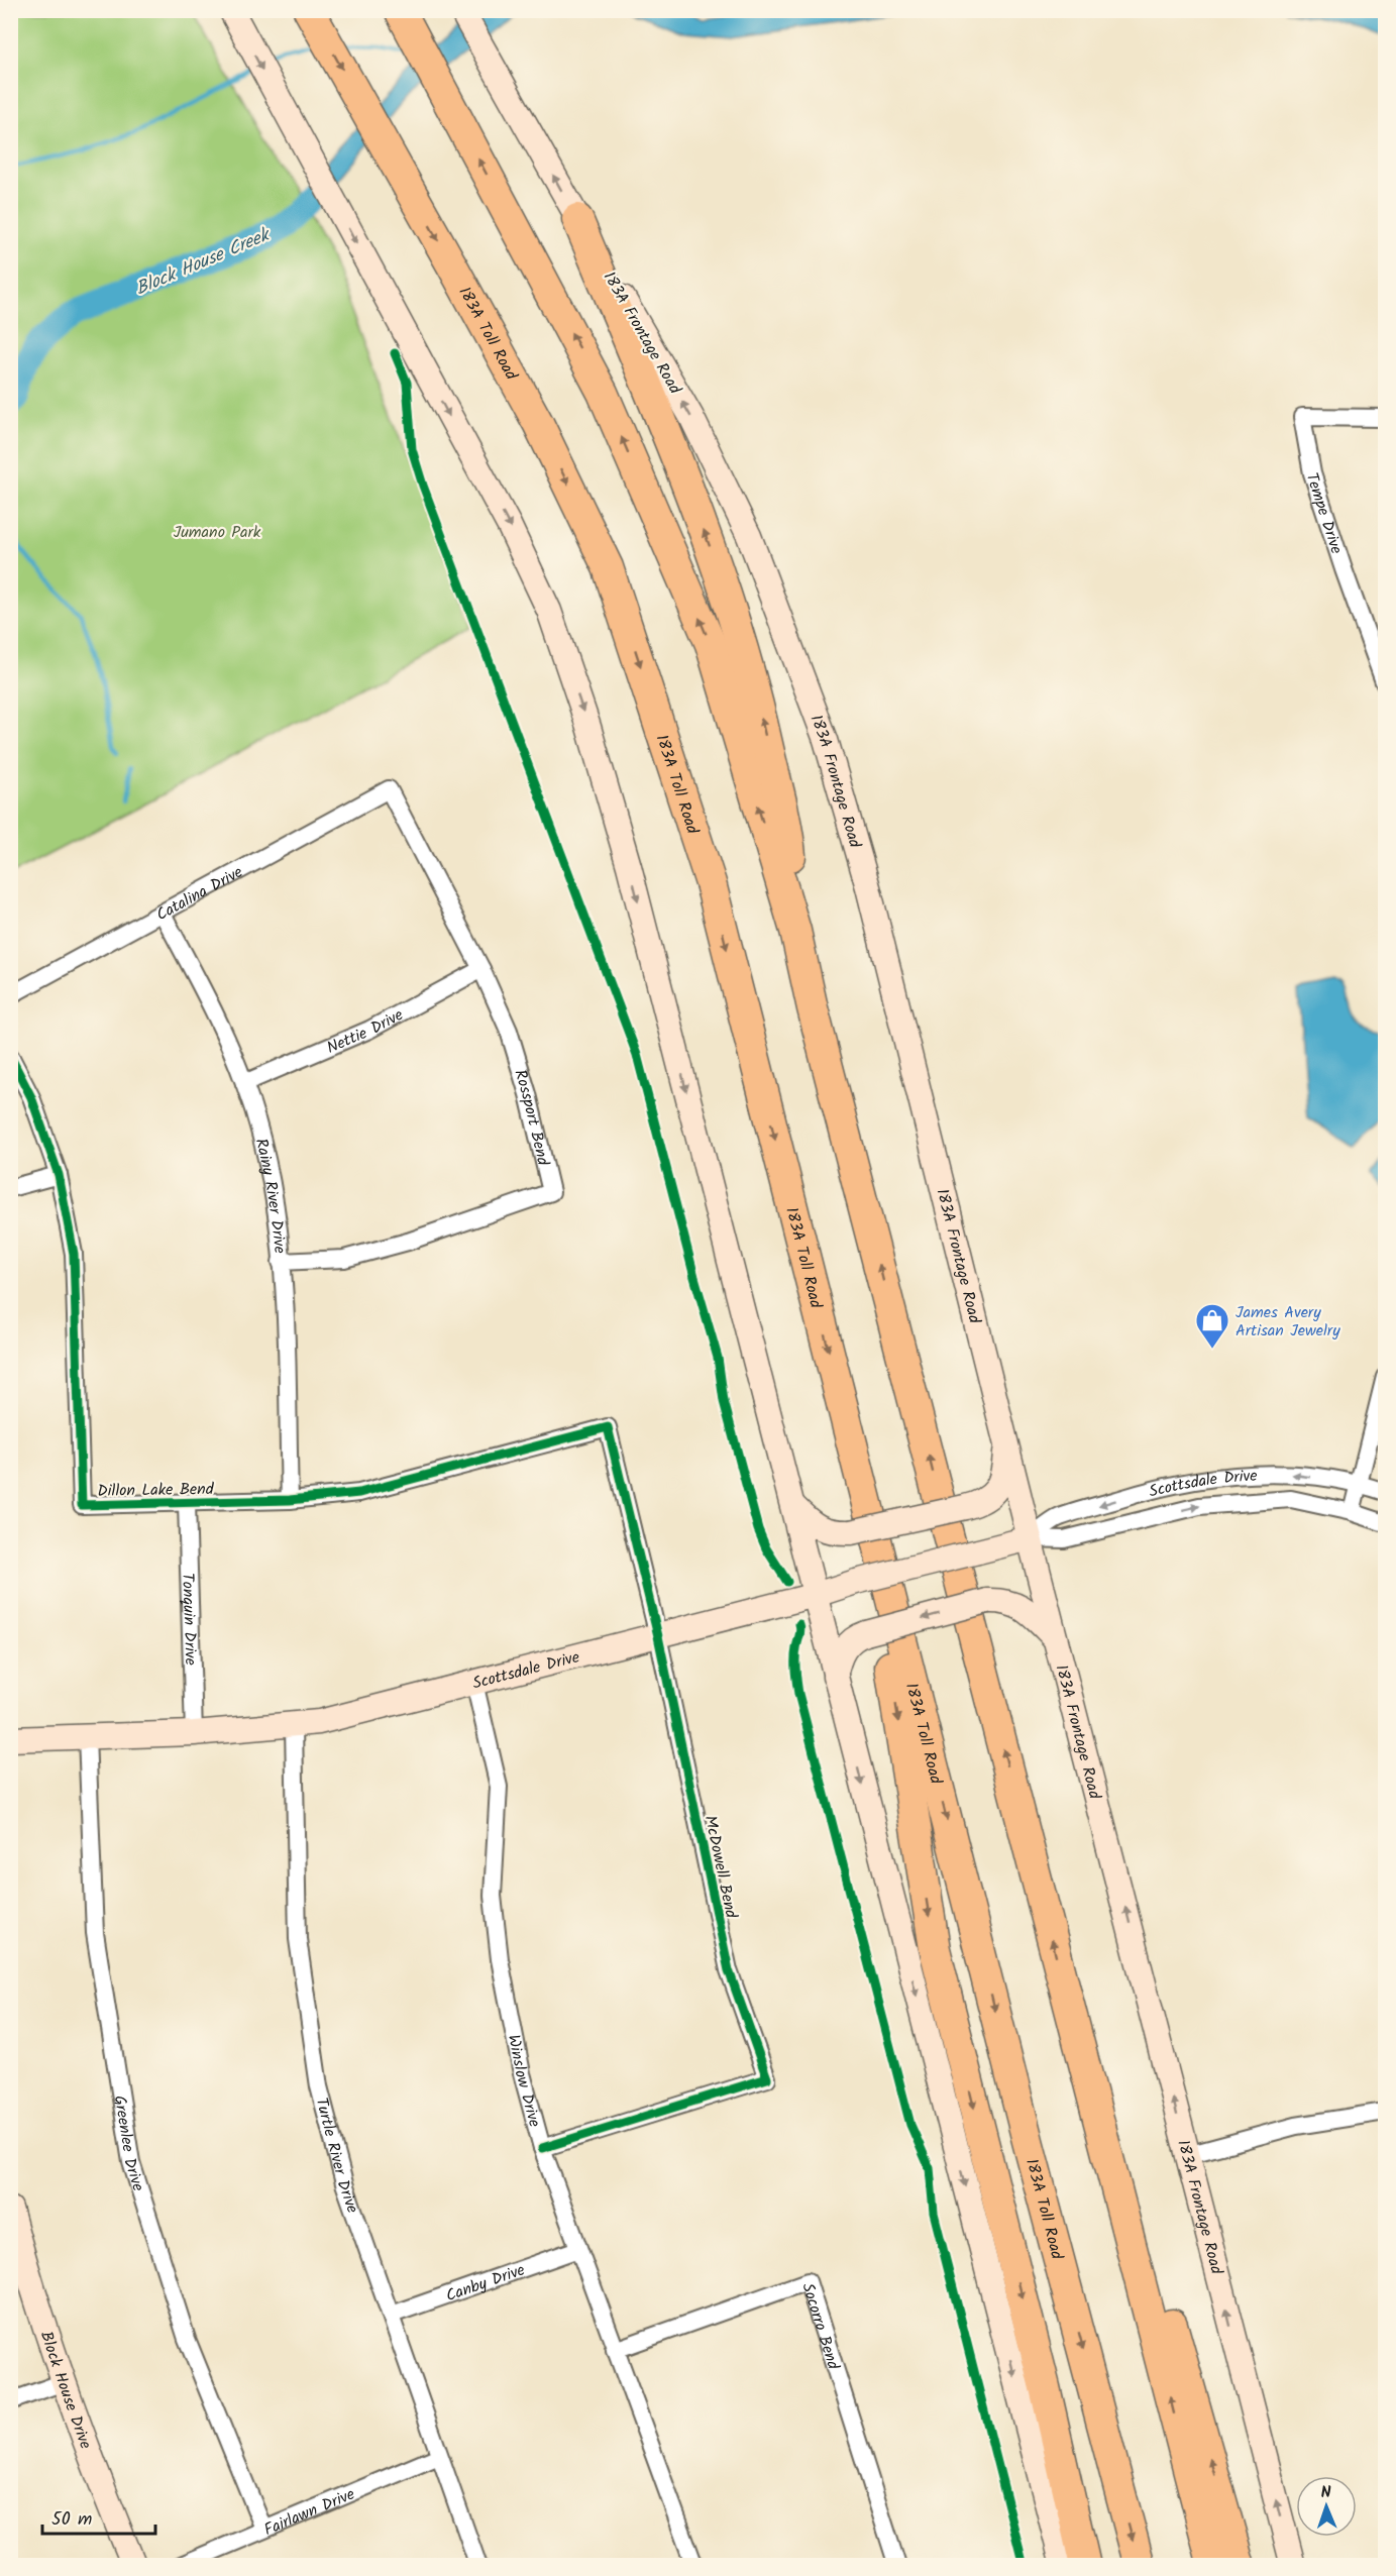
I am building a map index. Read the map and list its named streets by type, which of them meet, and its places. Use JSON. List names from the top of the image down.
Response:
{
  "streets": {
    "highway": ["183A Toll Road"],
    "main road": ["183A Frontage Road", "Scottsdale Drive", "Block House Drive"],
    "street": [
      "Tempe Drive",
      "Catalina Drive",
      "Nettie Drive",
      "Rossport Bend",
      "Rainy River Drive",
      "Dillon Lake Bend",
      "Tonquin Drive",
      "McDowell Bend",
      "Winslow Drive",
      "Greenlee Drive",
      "Turtle River Drive",
      "Canby Drive",
      "Socorro Bend",
      "Fairlawn Drive"
    ]
  },
  "crossings": [
    ["183A Frontage Road", "Scottsdale Drive"],
    ["Catalina Drive", "Rossport Bend"],
    ["Catalina Drive", "Rainy River Drive"],
    ["Nettie Drive", "Rossport Bend"],
    ["Nettie Drive", "Rainy River Drive"],
    ["Rossport Bend", "Rainy River Drive"],
    ["Rainy River Drive", "Dillon Lake Bend"],
    ["Scottsdale Drive", "Tonquin Drive"],
    ["Scottsdale Drive", "McDowell Bend"],
    ["Scottsdale Drive", "Winslow Drive"],
    ["Scottsdale Drive", "Greenlee Drive"],
    ["Scottsdale Drive", "Turtle River Drive"],
    ["Dillon Lake Bend", "Tonquin Drive"],
    ["Dillon Lake Bend", "McDowell Bend"],
    ["McDowell Bend", "Winslow Drive"],
    ["Winslow Drive", "Canby Drive"],
    ["Winslow Drive", "Socorro Bend"],
    ["Greenlee Drive", "Fairlawn Drive"],
    ["Turtle River Drive", "Canby Drive"],
    ["Turtle River Drive", "Fairlawn Drive"]
  ],
  "one_way": ["183A Frontage Road"],
  "water": ["Block House Creek"],
  "parks": ["Jumano Park"],
  "places": {
    "shop": ["James Avery Artisan Jewelry"]
  },
  "scale_bar": "50 m",
  "north": "top"
}
